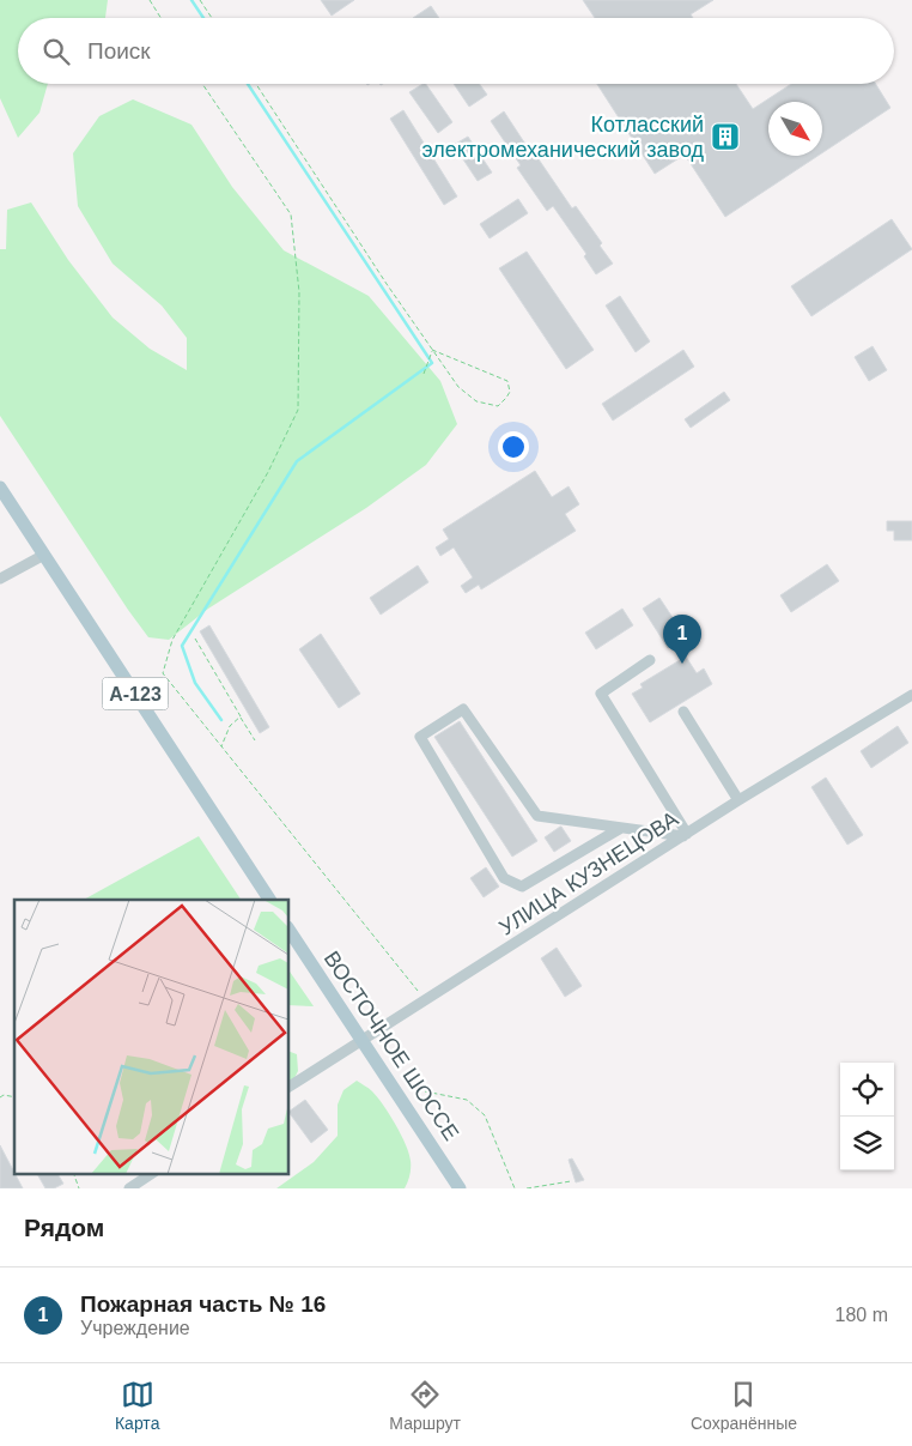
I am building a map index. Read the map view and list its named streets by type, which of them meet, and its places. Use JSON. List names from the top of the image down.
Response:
{
  "streets": {
    "main road": ["А-123", "ВОСТОЧНОЕ ШОССЕ"],
    "street": ["УЛИЦА КУЗНЕЦОВА"]
  },
  "crossings": [
    ["УЛИЦА КУЗНЕЦОВА", "ВОСТОЧНОЕ ШОССЕ"]
  ],
  "places": {
    "building": ["Котласский электромеханический завод"]
  },
  "north": "bottom right",
  "page": {
    "search": "Поиск",
    "pins": "1",
    "heading": "Рядом",
    "list": [
      {
        "mark": "1",
        "name": "Пожарная часть № 16",
        "note": "Учреждение",
        "value": "180 m"
      }
    ],
    "nav": ["Карта", "Маршрут", "Сохранённые"]
  }
}
